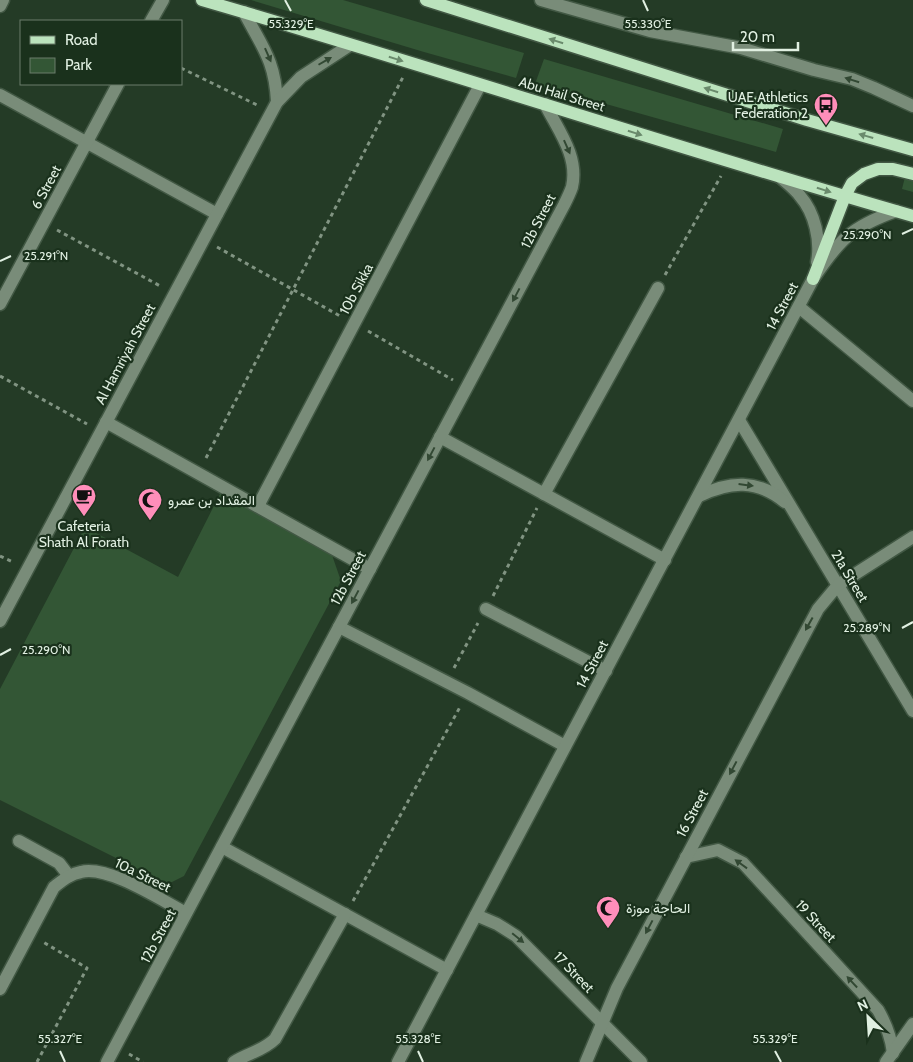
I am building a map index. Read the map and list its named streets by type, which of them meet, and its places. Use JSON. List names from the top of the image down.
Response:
{
  "streets": {
    "main road": ["Abu Hail Street"],
    "street": [
      "6 Street",
      "12b Street",
      "10b Sikka",
      "14 Street",
      "Al Hamriyah Street",
      "21a Street",
      "16 Street",
      "10a Street",
      "19 Street",
      "17 Street"
    ]
  },
  "crossings": [
    ["Abu Hail Street", "12b Street"],
    ["Abu Hail Street", "10b Sikka"],
    ["Abu Hail Street", "14 Street"],
    ["Abu Hail Street", "Al Hamriyah Street"],
    ["12b Street", "10a Street"],
    ["14 Street", "21a Street"],
    ["14 Street", "17 Street"],
    ["21a Street", "16 Street"],
    ["16 Street", "19 Street"],
    ["16 Street", "17 Street"]
  ],
  "one_way": [
    "12b Street",
    "16 Street",
    "19 Street",
    "17 Street"
  ],
  "places": {
    "bus stop": ["UAE Athletics Federation 2"],
    "cafe": ["Cafeteria Shath Al Forath"],
    "mosque": ["المقداد بن عمرو", "الحاجة موزة"]
  },
  "legend": ["Road", "Park"],
  "scale_bar": "20 m",
  "north": "top left",
  "coordinates": [
    "55.329°E",
    "55.330°E",
    "25.290°N",
    "25.291°N",
    "25.289°N",
    "55.327°E",
    "55.328°E"
  ]
}
